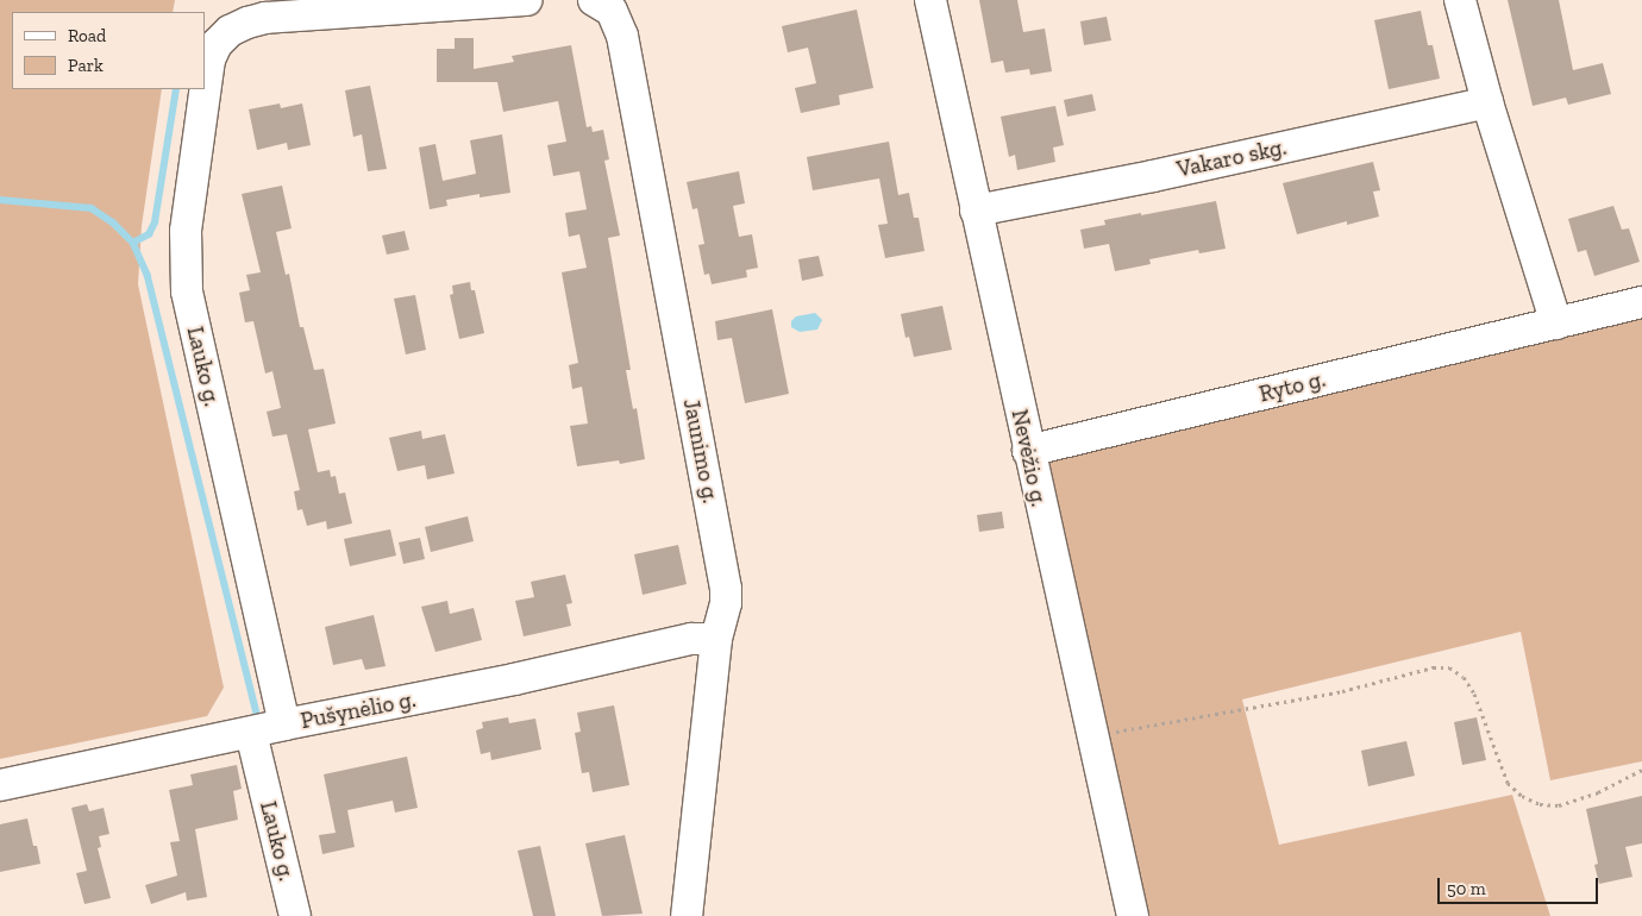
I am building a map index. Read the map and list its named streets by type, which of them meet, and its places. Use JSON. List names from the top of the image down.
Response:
{
  "streets": {
    "street": [
      "Vakaro skg.",
      "Lauko g.",
      "Ryto g.",
      "Jaunimo g.",
      "Nevėžio g.",
      "Pušynėlio g."
    ]
  },
  "crossings": [
    ["Vakaro skg.", "Nevėžio g."],
    ["Lauko g.", "Pušynėlio g."],
    ["Ryto g.", "Nevėžio g."],
    ["Jaunimo g.", "Pušynėlio g."]
  ],
  "legend": ["Road", "Park"],
  "scale_bar": "50 m"
}
